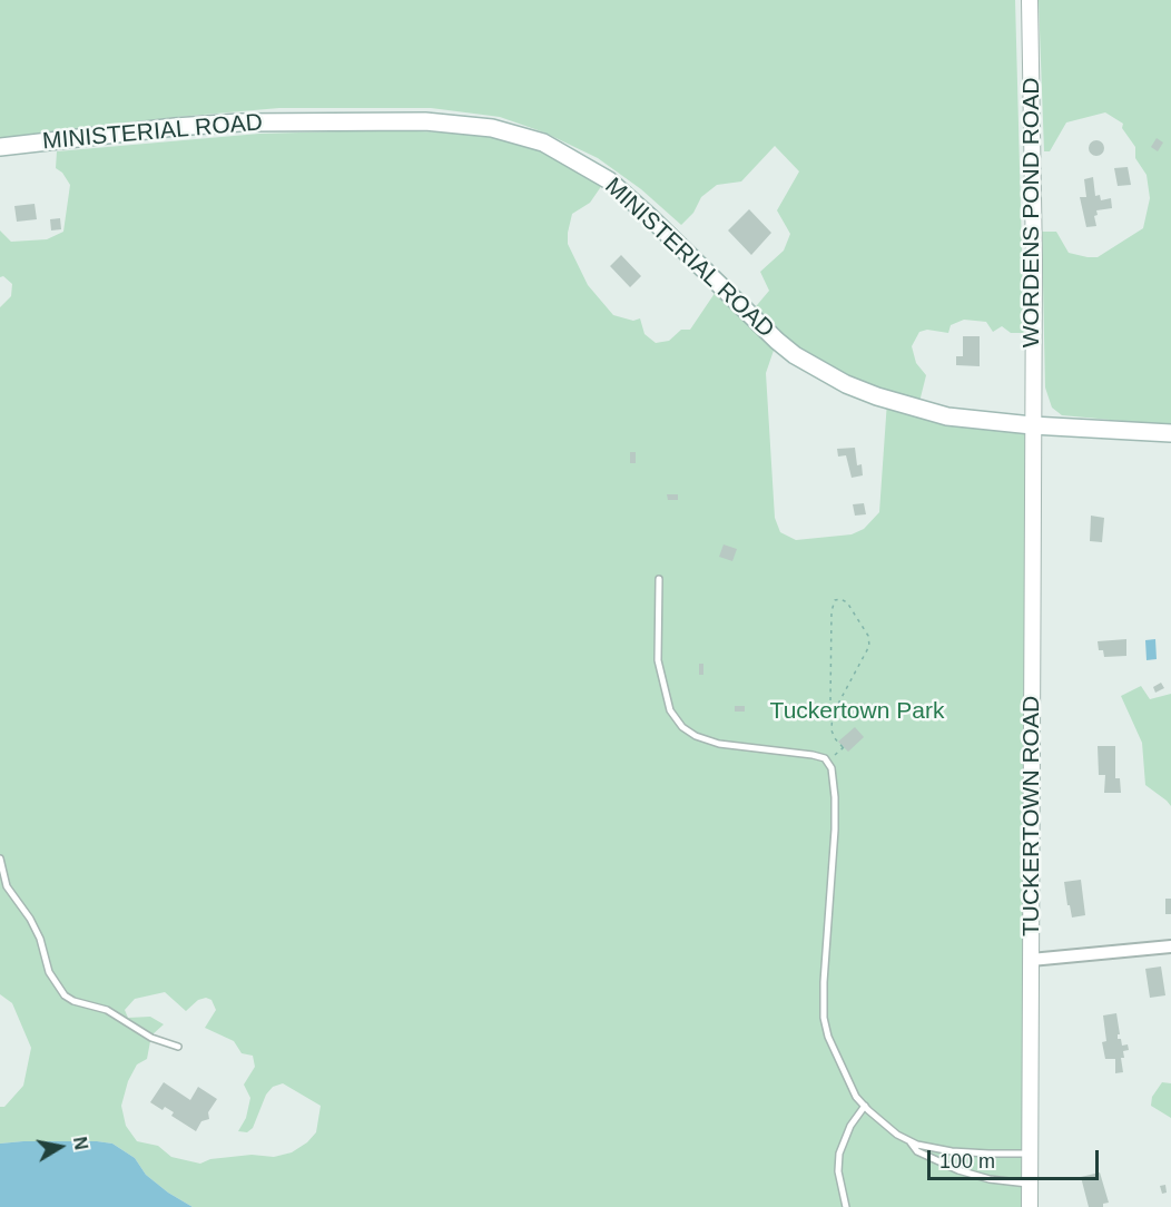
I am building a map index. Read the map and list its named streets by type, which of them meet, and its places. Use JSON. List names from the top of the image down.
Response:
{
  "streets": {
    "main road": ["MINISTERIAL ROAD"],
    "street": ["WORDENS POND ROAD", "TUCKERTOWN ROAD"]
  },
  "crossings": [
    ["MINISTERIAL ROAD", "WORDENS POND ROAD"],
    ["MINISTERIAL ROAD", "TUCKERTOWN ROAD"],
    ["WORDENS POND ROAD", "TUCKERTOWN ROAD"]
  ],
  "parks": ["Tuckertown Park"],
  "scale_bar": "100 m",
  "north": "right"
}
